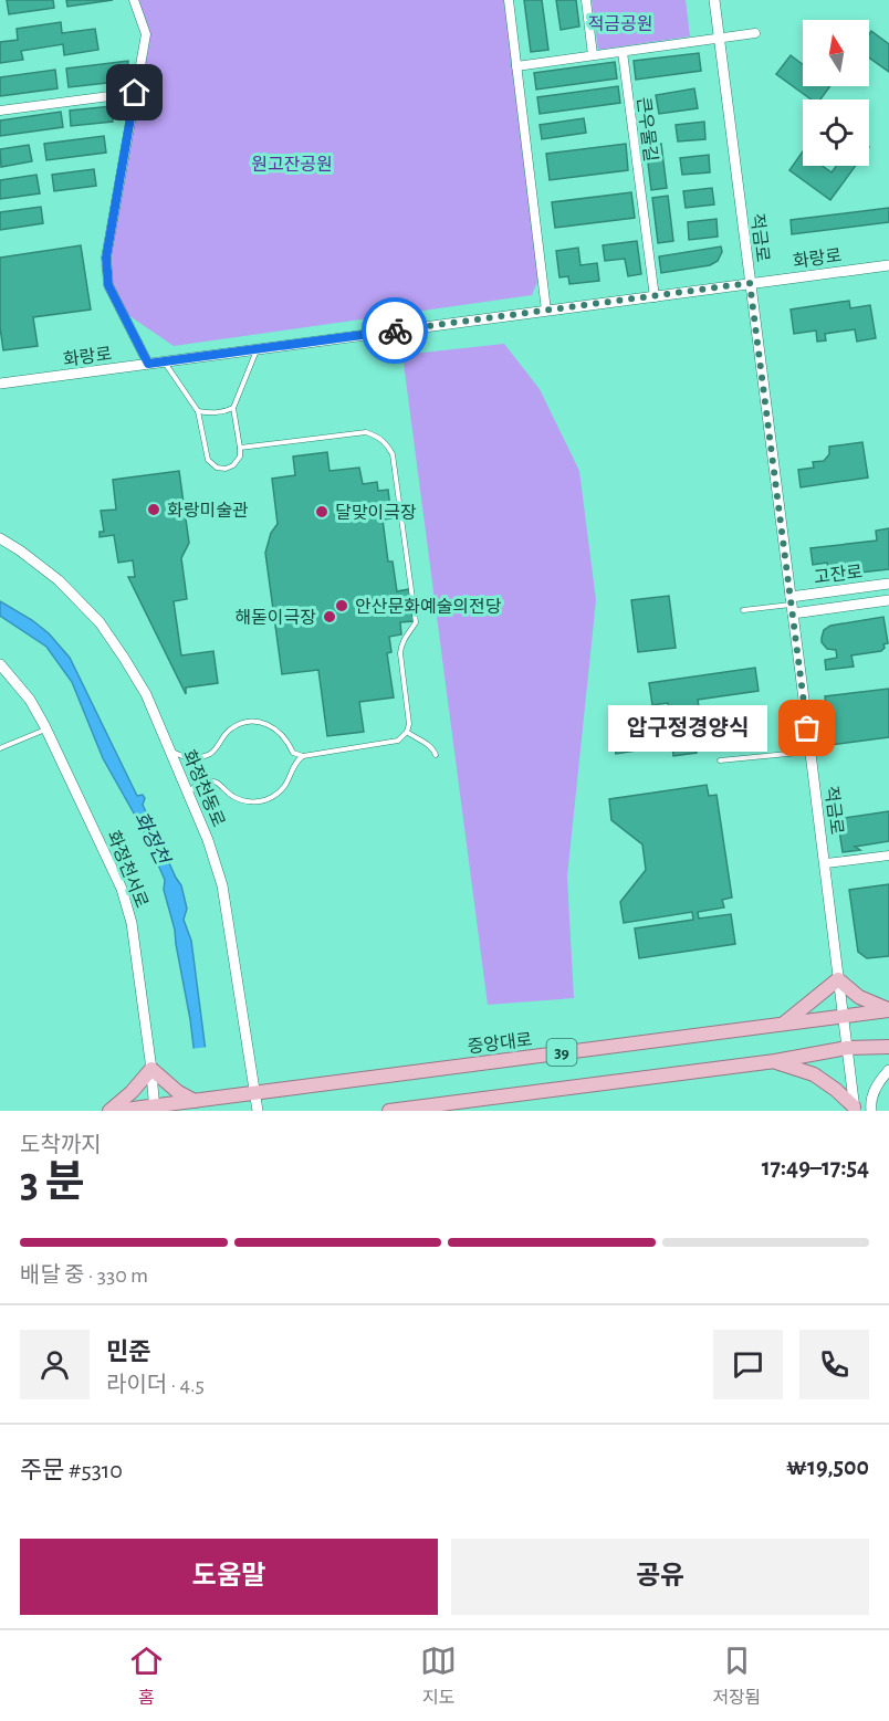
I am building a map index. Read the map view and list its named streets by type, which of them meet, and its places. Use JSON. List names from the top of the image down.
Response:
{
  "streets": {
    "main road": ["중앙대로", "39"],
    "street": [
      "큰우물길",
      "적금로",
      "화랑로",
      "고잔로",
      "화정천동로",
      "화정천서로"
    ]
  },
  "crossings": [
    ["큰우물길", "화랑로"],
    ["적금로", "화랑로"],
    ["적금로", "고잔로"],
    ["적금로", "중앙대로"],
    ["적금로", "39"],
    ["화정천동로", "중앙대로"],
    ["화정천서로", "중앙대로"]
  ],
  "water": ["화정천"],
  "parks": ["적금공원", "원고잔공원"],
  "places": [
    "화랑미술관",
    "달맞이극장",
    "안산문화예술의전당",
    "해돋이극장",
    "압구정경양식"
  ],
  "north": "top",
  "page": {
    "bubble": "압구정경양식",
    "heading": ["3 분", "도착까지", "17:49–17:54"],
    "panel": [
      "민준",
      "라이더 · 4.5",
      "주문 #5310",
      "₩19,500"
    ],
    "bar": "배달 중 · 330 m",
    "buttons": ["도움말", "공유"],
    "tabs": ["홈", "지도", "저장됨"]
  }
}
